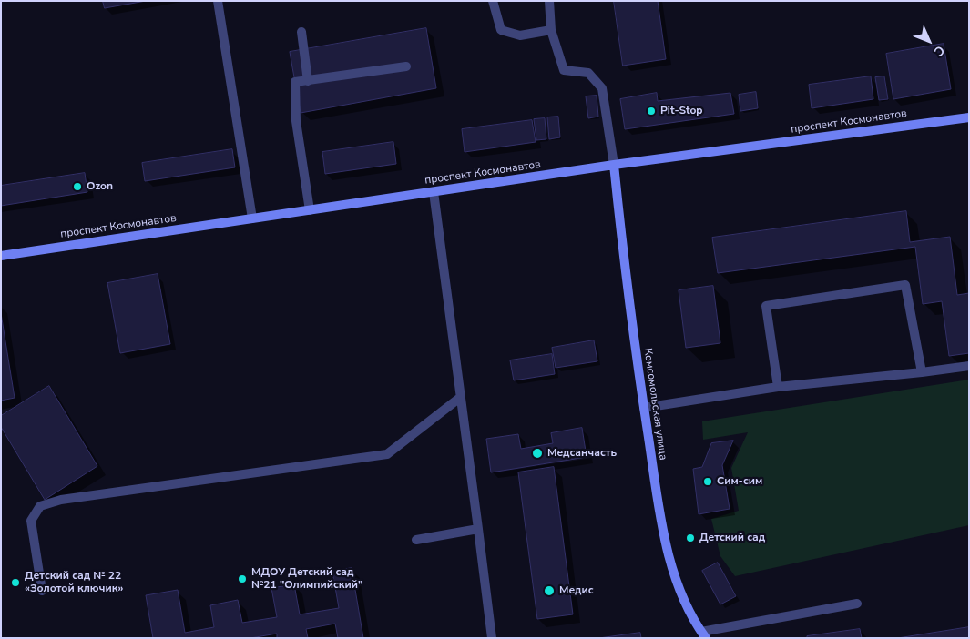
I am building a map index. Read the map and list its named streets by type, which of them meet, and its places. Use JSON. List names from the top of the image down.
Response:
{
  "streets": {
    "street": ["проспект Космонавтов", "Комсомольская улица"]
  },
  "crossings": [
    ["проспект Космонавтов", "Комсомольская улица"]
  ],
  "places": [
    "Pit-Stop",
    "Ozon",
    "Медсанчасть",
    "Сим-сим",
    "Детский сад",
    "МДОУ Детский сад №21 \"Олимпийский\"",
    "Детский сад № 22 «Золотой ключик»",
    "Медис"
  ],
  "north": "bottom right"
}
